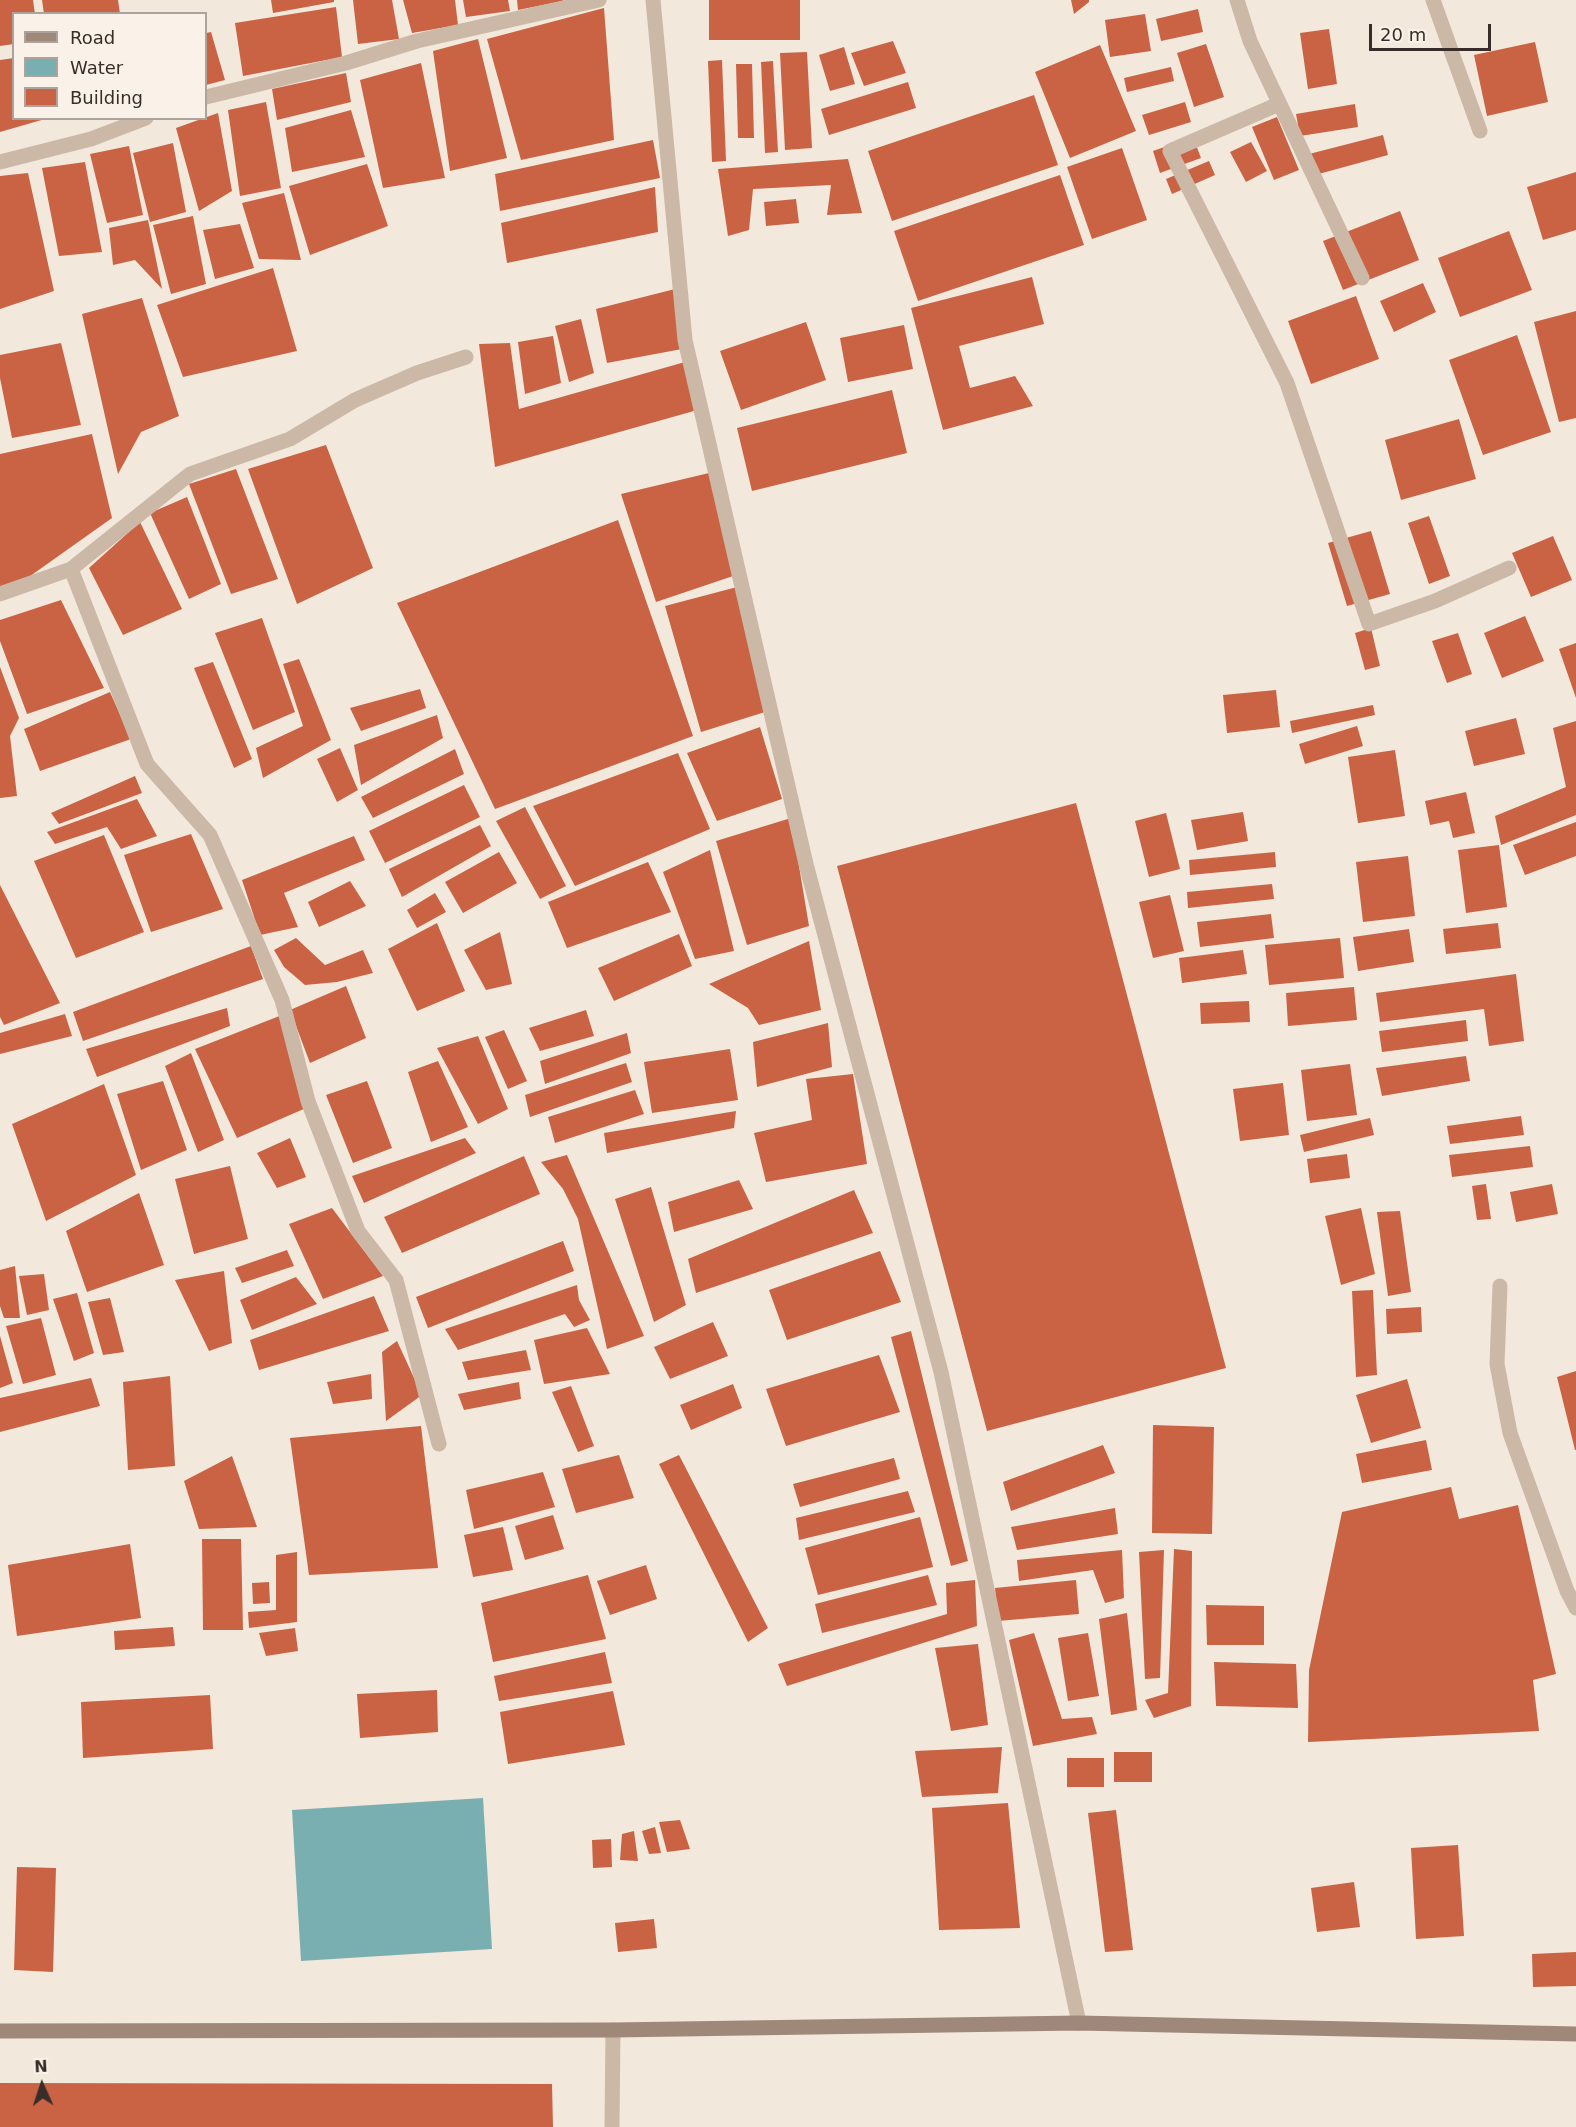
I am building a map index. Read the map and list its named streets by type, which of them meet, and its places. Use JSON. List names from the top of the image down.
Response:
{
  "legend": ["Road", "Water", "Building"],
  "scale_bar": "20 m",
  "north": "top"
}
